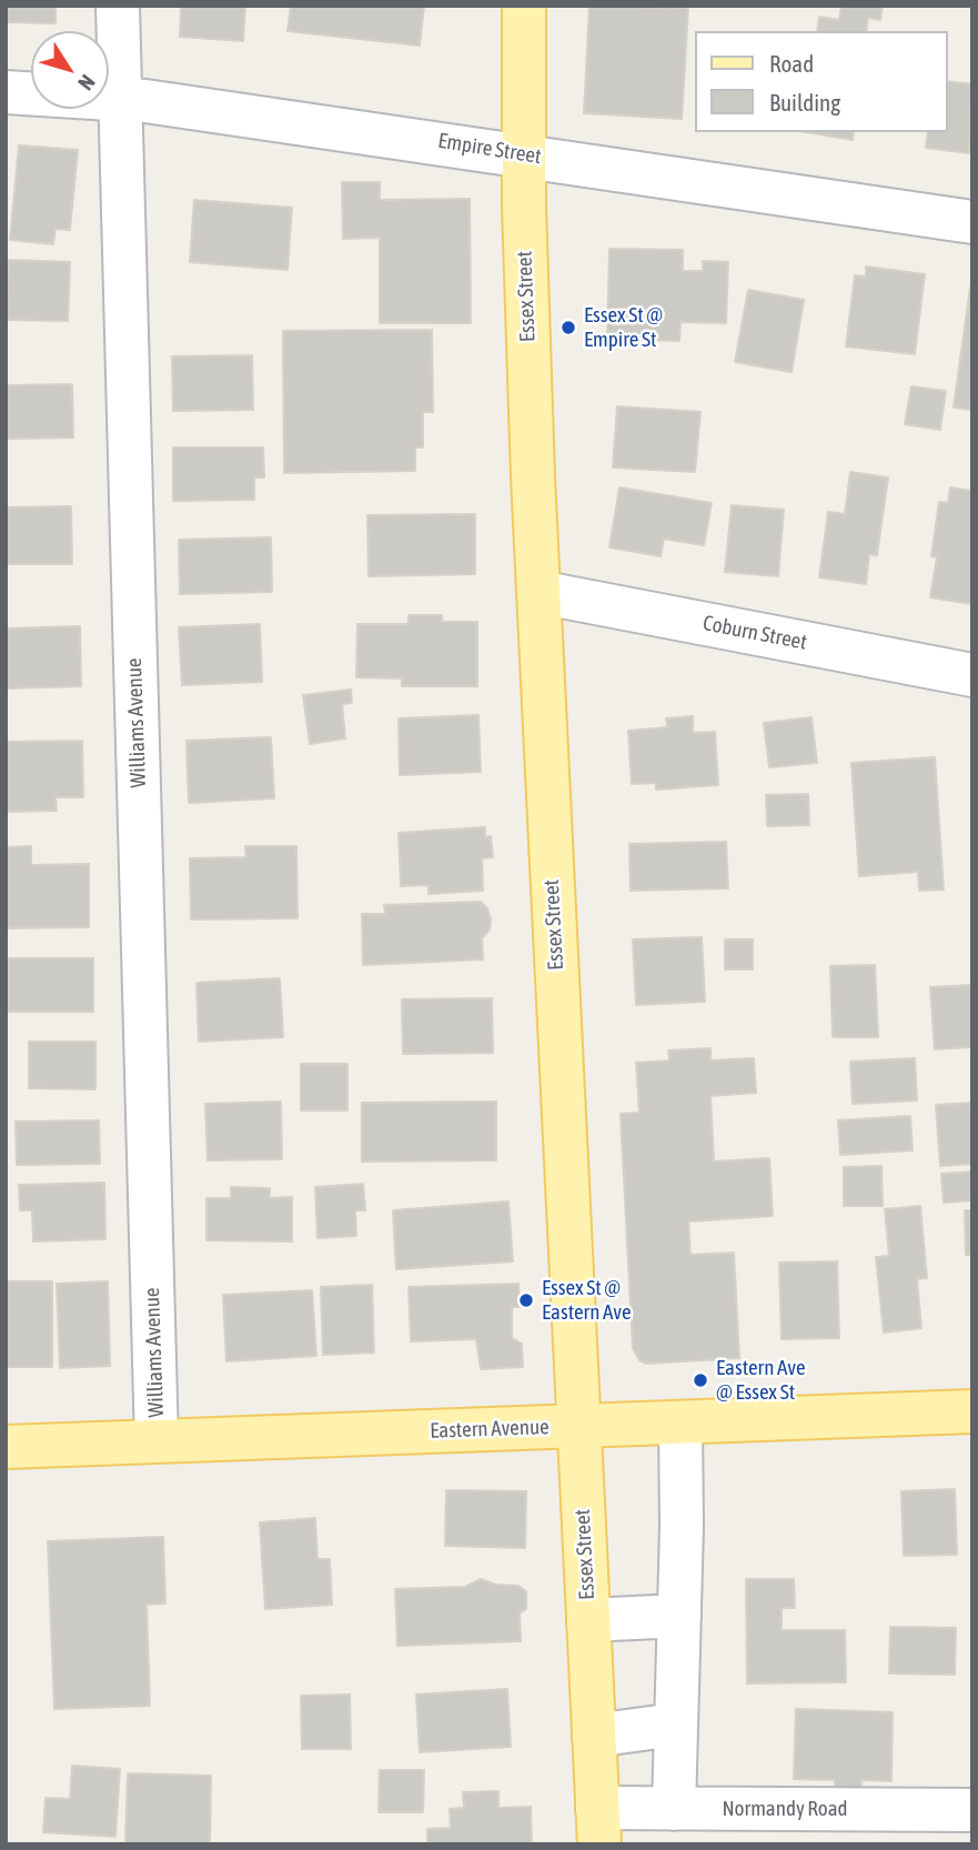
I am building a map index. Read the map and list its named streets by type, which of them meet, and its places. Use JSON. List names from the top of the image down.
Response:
{
  "streets": {
    "main road": ["Essex Street", "Eastern Avenue"],
    "street": [
      "Empire Street",
      "Coburn Street",
      "Williams Avenue",
      "Normandy Road"
    ]
  },
  "crossings": [
    ["Empire Street", "Essex Street"],
    ["Empire Street", "Williams Avenue"],
    ["Essex Street", "Coburn Street"],
    ["Essex Street", "Eastern Avenue"],
    ["Essex Street", "Normandy Road"],
    ["Williams Avenue", "Eastern Avenue"]
  ],
  "places": ["Essex St @ Empire St", "Essex St @ Eastern Ave", "Eastern Ave @ Essex St"],
  "legend": ["Road", "Building"],
  "north": "bottom right"
}
